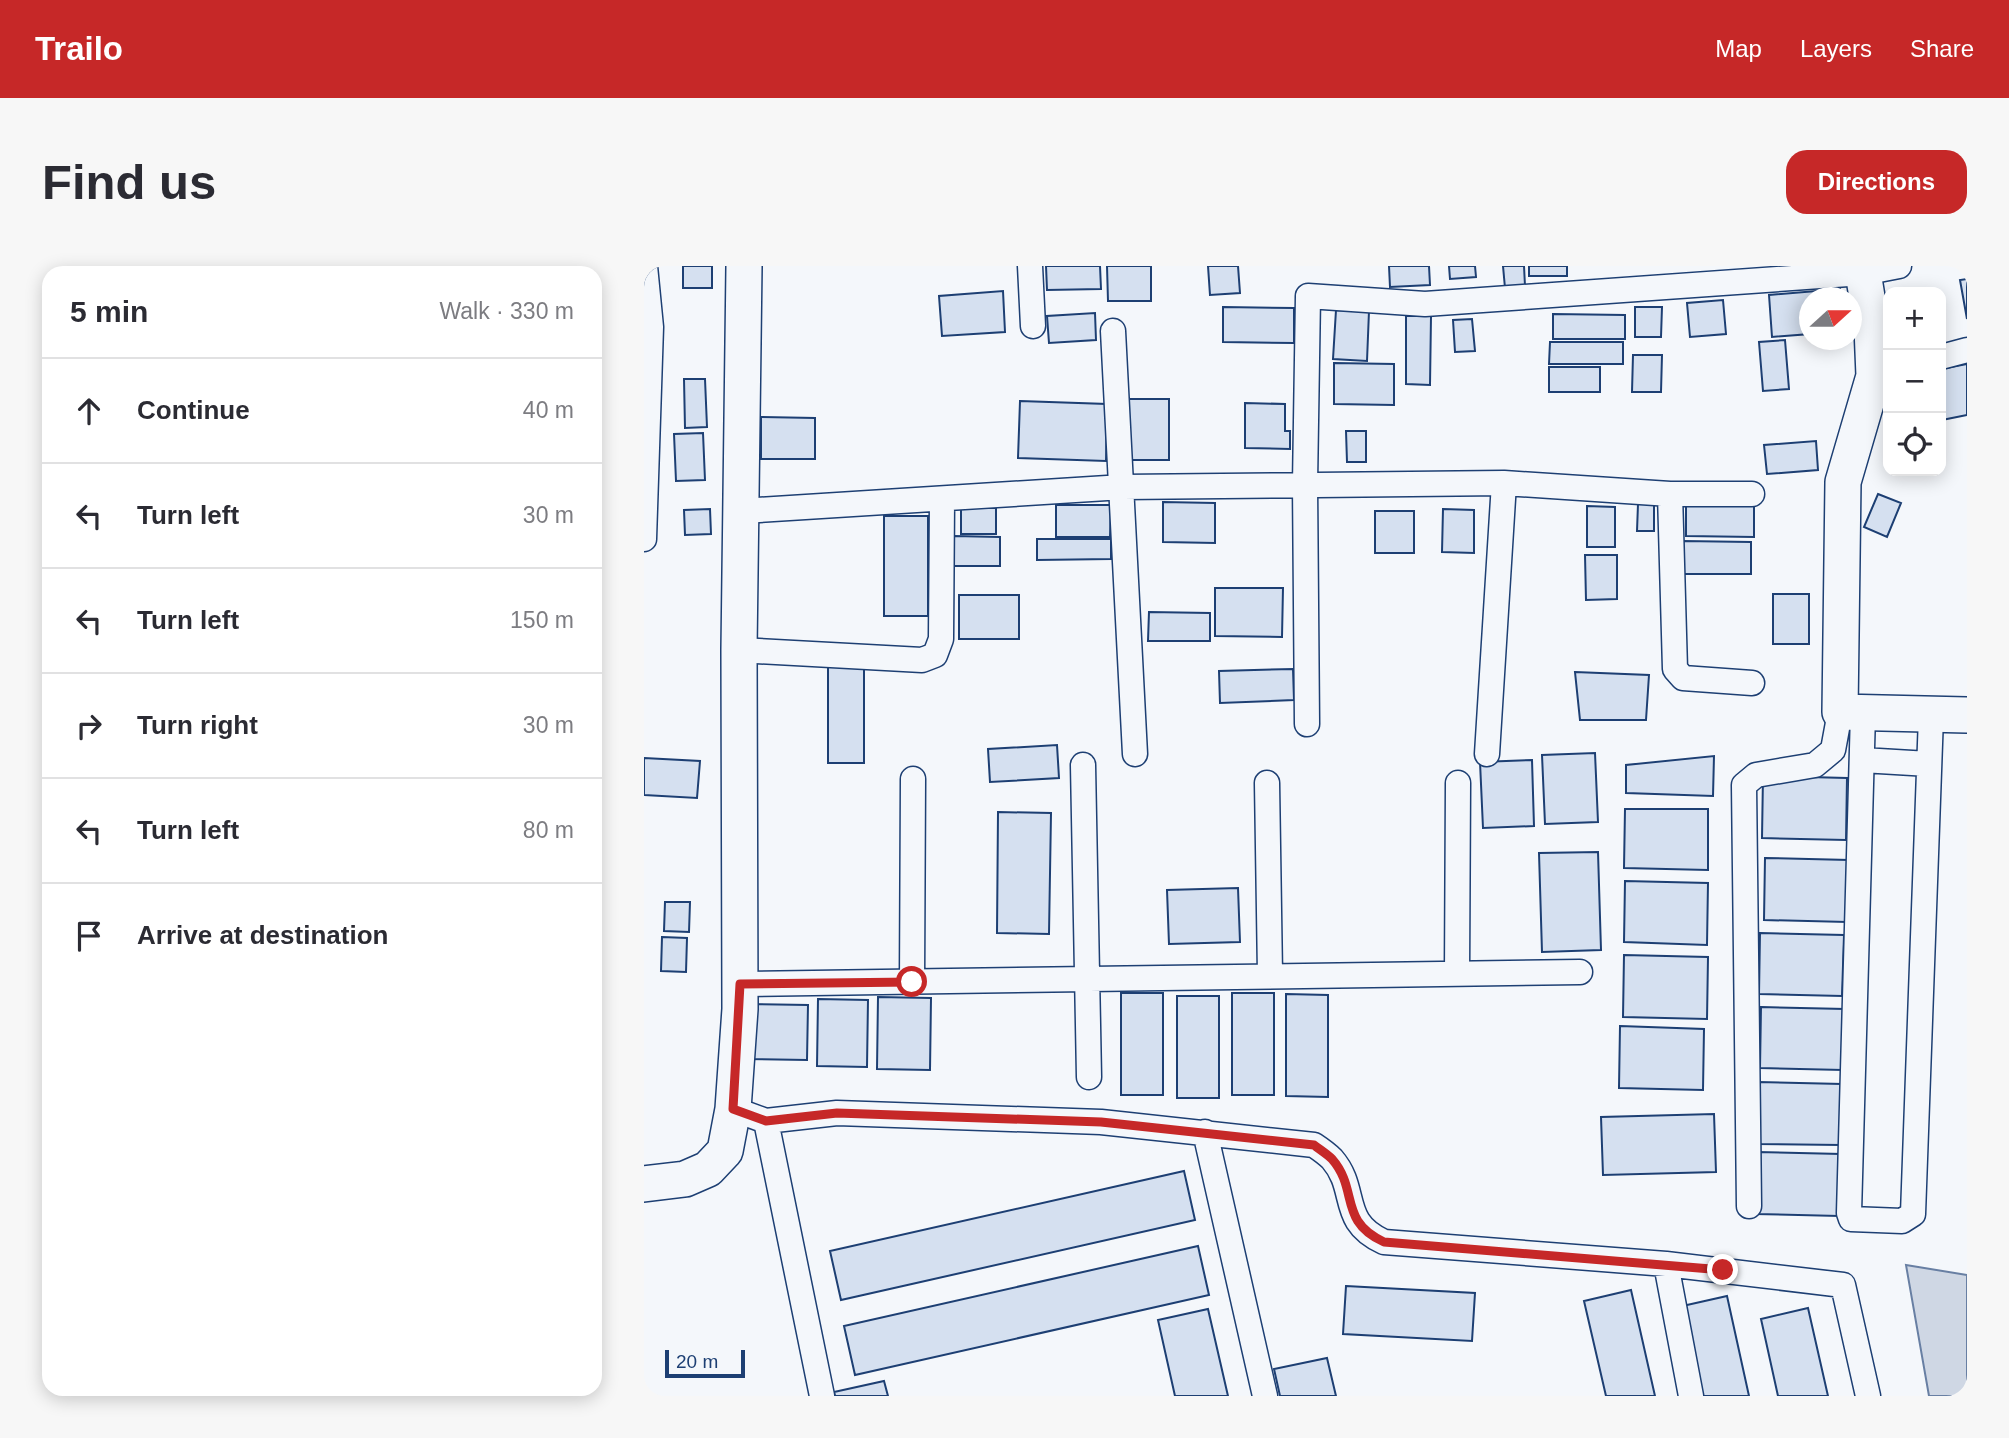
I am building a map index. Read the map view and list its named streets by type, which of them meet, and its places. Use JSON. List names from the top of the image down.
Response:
{
  "scale_bar": "20 m",
  "north": "right",
  "page": {
    "header": "Trailo",
    "nav": ["Map", "Layers", "Share"],
    "buttons": "Directions",
    "title": "Find us",
    "heading": ["5 min", "Walk · 330 m"],
    "map_buttons": ["+", "−"],
    "list": [
      ["Continue", "40 m"],
      ["Turn left", "30 m"],
      ["Turn left", "150 m"],
      ["Turn right", "30 m"],
      ["Turn left", "80 m"],
      "Arrive at destination"
    ],
    "scale": "20 m"
  }
}
